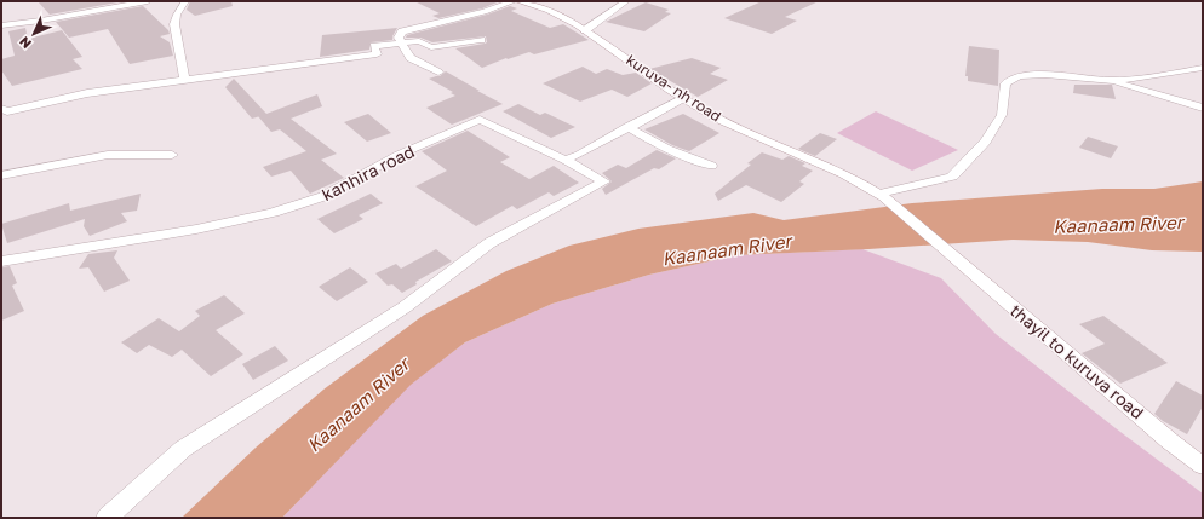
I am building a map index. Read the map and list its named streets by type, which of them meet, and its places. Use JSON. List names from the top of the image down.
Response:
{
  "streets": {
    "street": ["kuruva- nh road", "kanhira road", "thayil to kuruva road"]
  },
  "crossings": [
    ["kuruva- nh road", "thayil to kuruva road"]
  ],
  "water": ["Kaanaam River"],
  "north": "bottom left"
}
